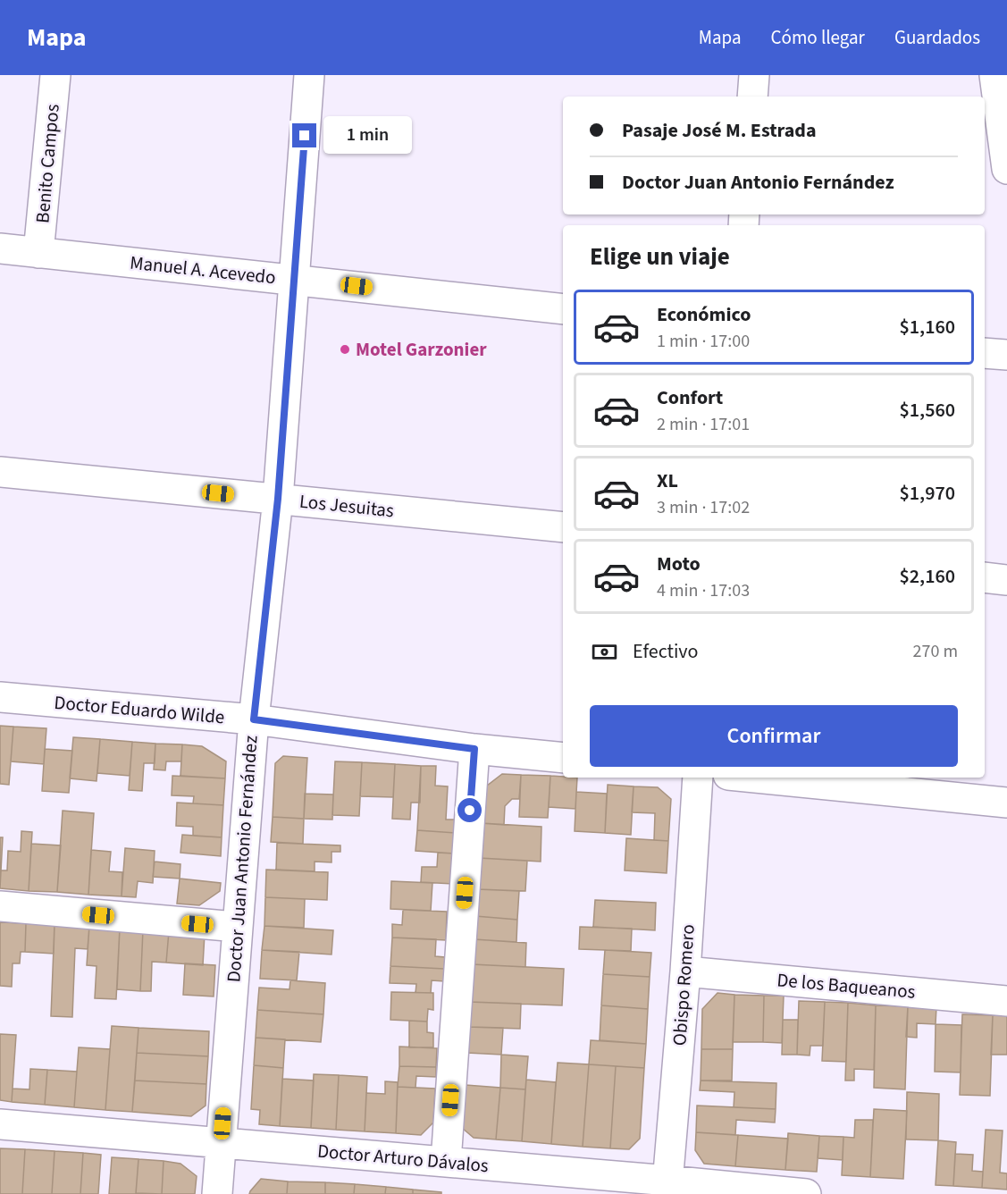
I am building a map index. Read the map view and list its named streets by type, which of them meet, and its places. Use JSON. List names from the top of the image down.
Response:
{
  "streets": {
    "main road": [
      "Benito Campos",
      "Manuel A. Acevedo",
      "Los Jesuitas",
      "Doctor Eduardo Wilde",
      "Doctor Juan Antonio Fernández",
      "Obispo Romero",
      "De los Baqueanos",
      "Doctor Arturo Dávalos"
    ]
  },
  "crossings": [
    ["Benito Campos", "Manuel A. Acevedo"],
    ["Manuel A. Acevedo", "Doctor Juan Antonio Fernández"],
    ["Los Jesuitas", "Doctor Juan Antonio Fernández"],
    ["Doctor Eduardo Wilde", "Doctor Juan Antonio Fernández"],
    ["Doctor Juan Antonio Fernández", "Doctor Arturo Dávalos"],
    ["Obispo Romero", "De los Baqueanos"],
    ["Obispo Romero", "Doctor Arturo Dávalos"]
  ],
  "places": ["Motel Garzonier"],
  "page": {
    "header": "Mapa",
    "nav": ["Mapa", "Cómo llegar", "Guardados"],
    "banner": ["Pasaje José M. Estrada", "Doctor Juan Antonio Fernández"],
    "bubble": "1 min",
    "heading": "Elige un viaje",
    "list": [
      {
        "name": "Económico",
        "note": "1 min · 17:00",
        "value": "$1,160"
      },
      {
        "name": "Confort",
        "note": "2 min · 17:01",
        "value": "$1,560"
      },
      {
        "name": "XL",
        "note": "3 min · 17:02",
        "value": "$1,970"
      },
      {
        "name": "Moto",
        "note": "4 min · 17:03",
        "value": "$2,160"
      }
    ],
    "pay": ["Efectivo", "270 m"],
    "buttons": "Confirmar"
  }
}
